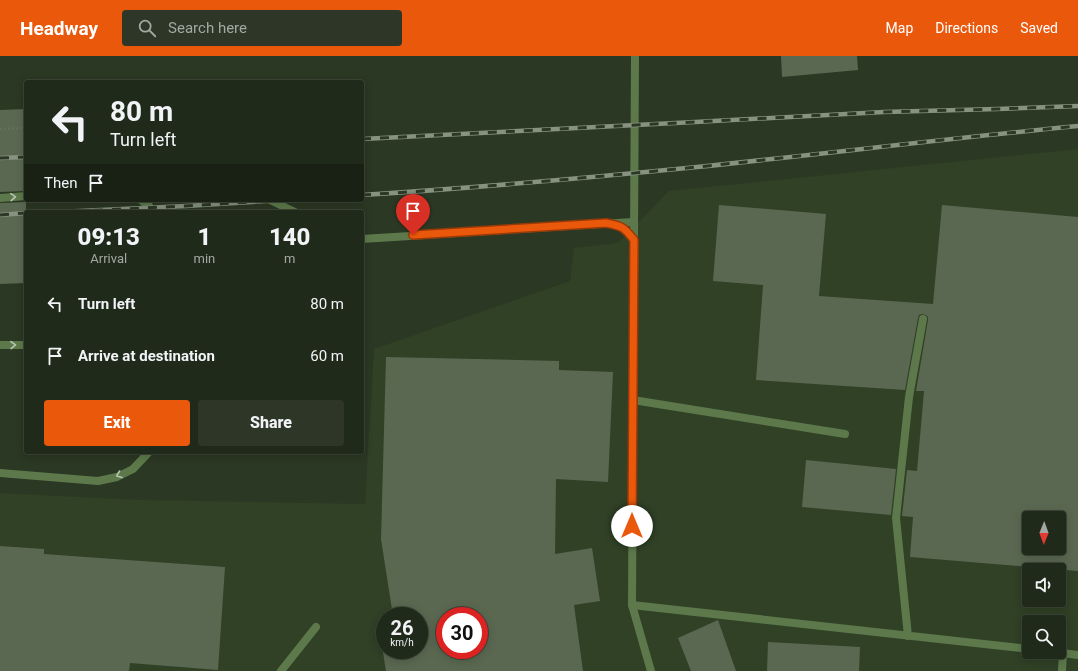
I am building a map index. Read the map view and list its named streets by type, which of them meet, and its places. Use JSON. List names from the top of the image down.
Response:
{
  "north": "bottom",
  "page": {
    "header": "Headway",
    "search": "Search here",
    "nav": ["Map", "Directions", "Saved"],
    "turn": ["80 m", "Turn left"],
    "then": "Then",
    "eta": [
      "09:13",
      "Arrival",
      "1",
      "min",
      "140",
      "m"
    ],
    "list": [
      {
        "name": "Turn left",
        "value": "80 m"
      },
      {
        "name": "Arrive at destination",
        "value": "60 m"
      }
    ],
    "buttons": ["Exit", "Share"],
    "speed": "26 km/h",
    "limit": "30"
  }
}
